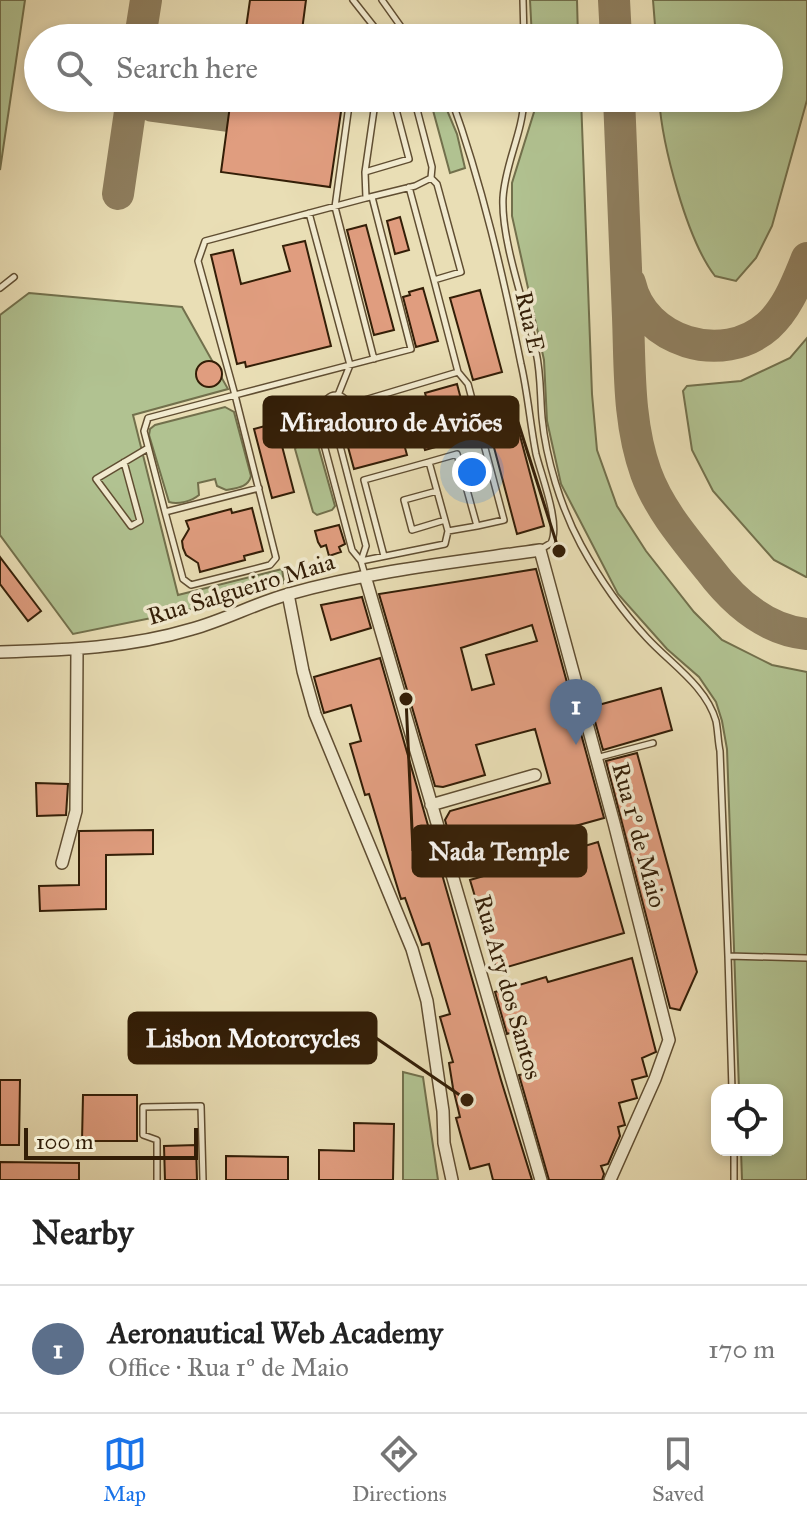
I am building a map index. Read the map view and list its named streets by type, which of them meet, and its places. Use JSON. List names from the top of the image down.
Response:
{
  "streets": {
    "street": ["Rua Salgueiro Maia", "Rua 1º de Maio", "Rua Ary dos Santos"],
    "lane": ["Rua E"]
  },
  "crossings": [
    ["Rua E", "Rua Salgueiro Maia"],
    ["Rua E", "Rua 1º de Maio"],
    ["Rua Salgueiro Maia", "Rua 1º de Maio"],
    ["Rua Salgueiro Maia", "Rua Ary dos Santos"]
  ],
  "places": ["Miradouro de Aviões", "Nada Temple", "Lisbon Motorcycles"],
  "scale_bar": "100 m",
  "page": {
    "search": "Search here",
    "pins": "1",
    "scale": "100 m",
    "heading": "Nearby",
    "list": [
      {
        "mark": "1",
        "name": "Aeronautical Web Academy",
        "note": "Office · Rua 1º de Maio",
        "value": "170 m"
      }
    ],
    "nav": ["Map", "Directions", "Saved"]
  }
}
